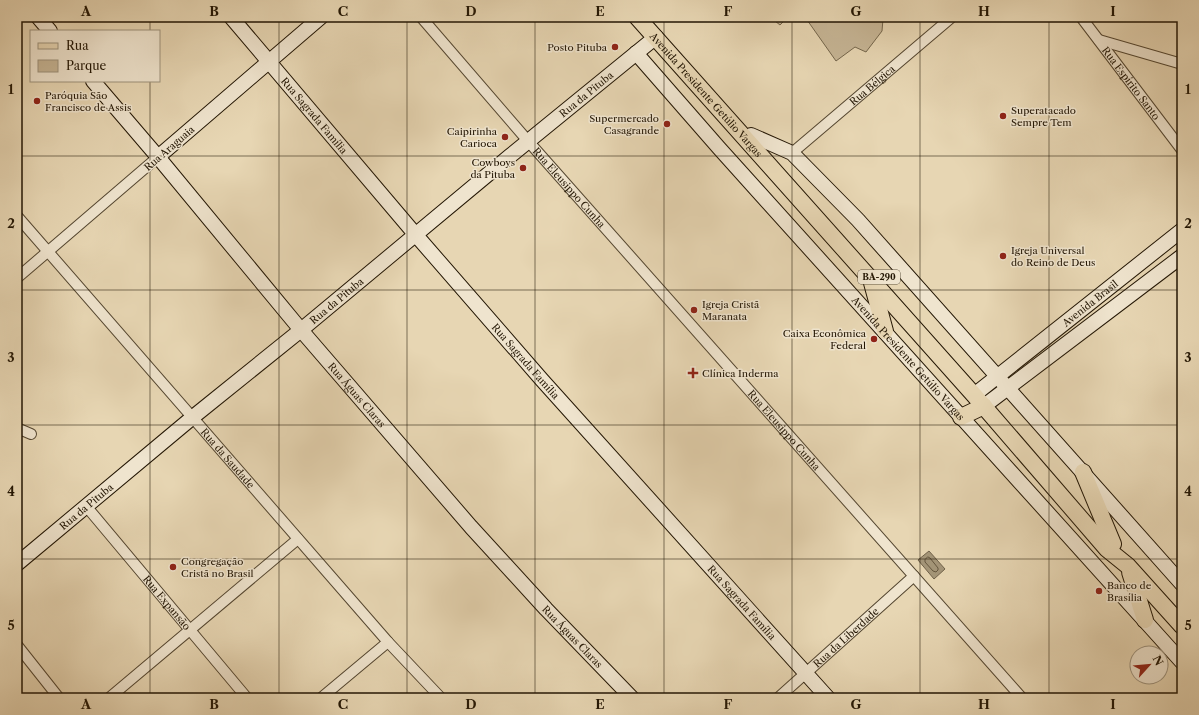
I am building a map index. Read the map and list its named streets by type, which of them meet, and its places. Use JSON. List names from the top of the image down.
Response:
{
  "streets": {
    "main road": ["Avenida Presidente Getúlio Vargas", "BA-290"],
    "street": [
      "Rua Espírito Santo",
      "Rua Bélgica",
      "Rua da Pituba",
      "Rua Sagrada Família",
      "Rua Araguaia",
      "Rua Eleusippo Cunha",
      "Avenida Brasil",
      "Rua Águas Claras",
      "Rua da Saudade",
      "Rua Expansão",
      "Rua da Liberdade"
    ]
  },
  "crossings": [
    ["Rua Bélgica", "Avenida Presidente Getúlio Vargas"],
    ["Rua da Pituba", "Avenida Presidente Getúlio Vargas"],
    ["Rua da Pituba", "Rua Sagrada Família"],
    ["Rua da Pituba", "Rua Eleusippo Cunha"],
    ["Rua da Pituba", "Rua Águas Claras"],
    ["Rua da Pituba", "Rua da Saudade"],
    ["Rua da Pituba", "Rua Expansão"],
    ["Avenida Presidente Getúlio Vargas", "Avenida Brasil"],
    ["Rua Sagrada Família", "Rua Araguaia"],
    ["Rua Sagrada Família", "Rua da Liberdade"],
    ["Rua Araguaia", "Rua Águas Claras"],
    ["Rua Araguaia", "Rua da Saudade"],
    ["Rua Eleusippo Cunha", "Rua da Liberdade"]
  ],
  "places": {
    "other": [
      "Posto Pituba",
      "Paróquia São Francisco de Assis",
      "Superatacado Sempre Tem",
      "Supermercado Casagrande",
      "Caipirinha Carioca",
      "Cowboys da Pituba",
      "Igreja Universal do Reino de Deus",
      "Igreja Cristã Maranata",
      "Caixa Econômica Federal",
      "Congregação Cristã no Brasil",
      "Banco de Brasília"
    ],
    "health": ["Clínica Inderma"]
  },
  "legend": ["Rua", "Parque"],
  "north": "top right",
  "grid": {
    "columns": [
      "A",
      "B",
      "C",
      "D",
      "E",
      "F",
      "G",
      "H",
      "I"
    ],
    "rows": [
      "1",
      "2",
      "3",
      "4",
      "5"
    ]
  }
}
